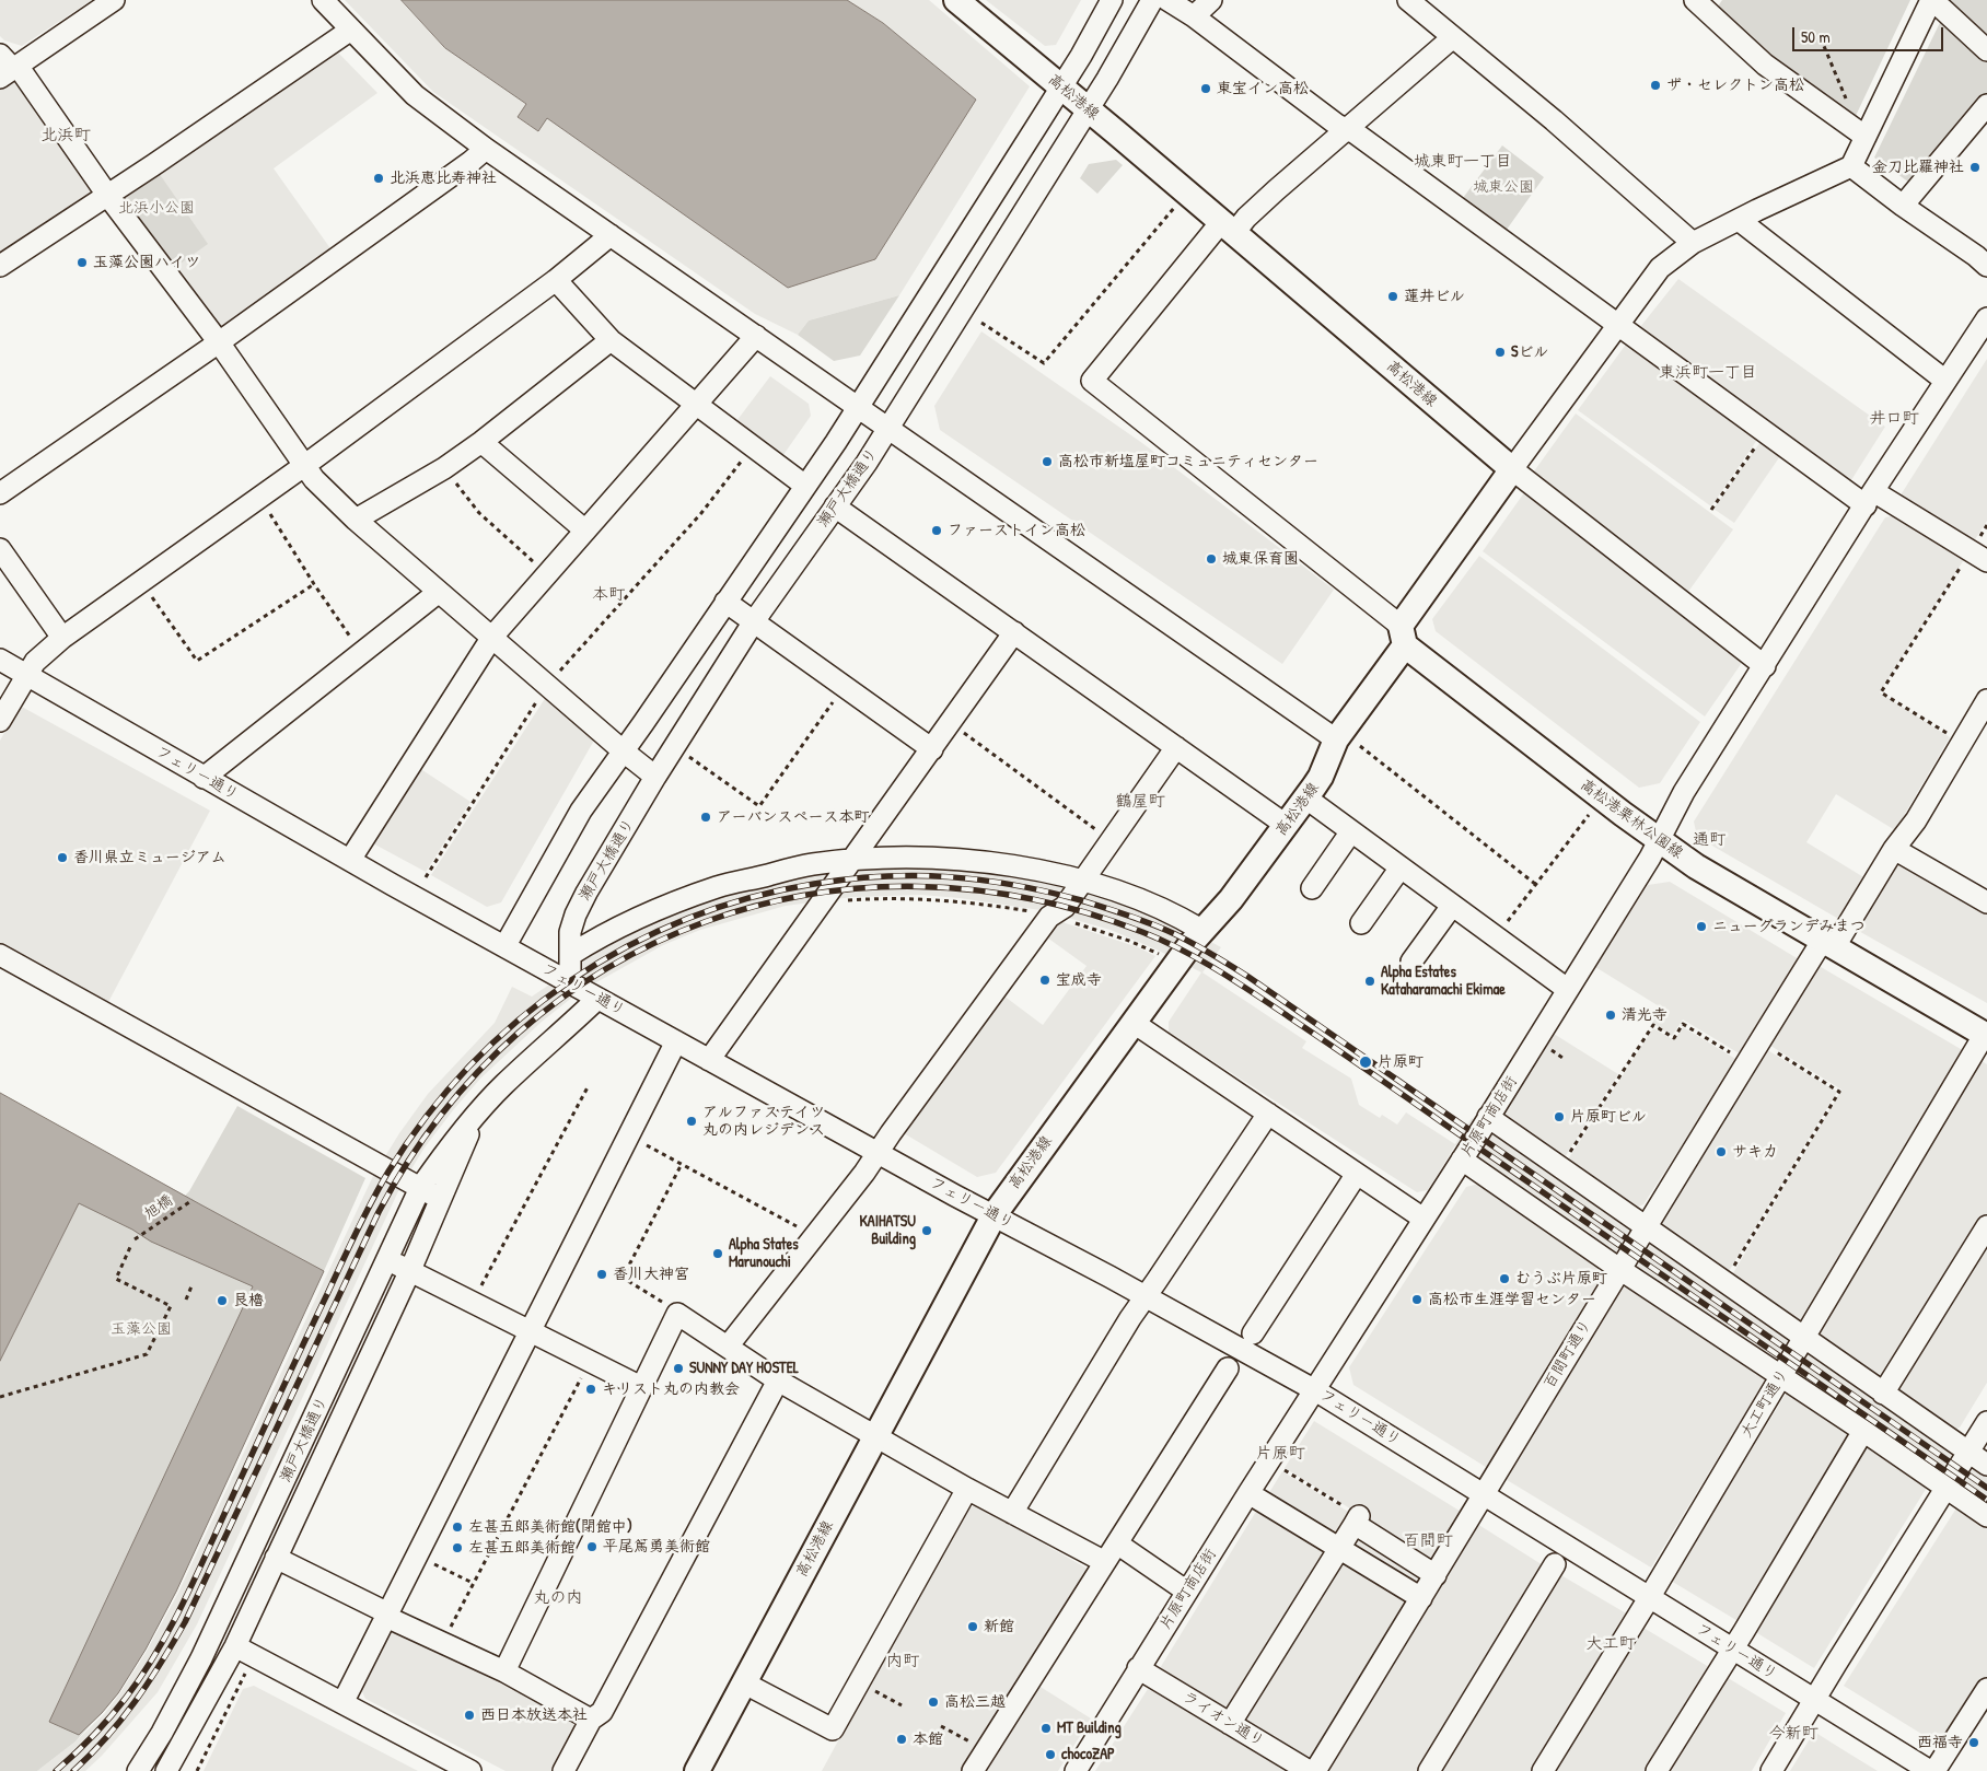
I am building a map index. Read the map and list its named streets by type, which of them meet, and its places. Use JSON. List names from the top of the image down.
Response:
{
  "streets": {
    "main road": ["高松港線", "高松港栗林公園線"],
    "street": [
      "瀬戸大橋通り",
      "フェリー通り",
      "片原町商店街",
      "百間町通り",
      "大工町通り",
      "ライオン通り"
    ],
    "path": ["旭橋"]
  },
  "crossings": [
    ["高松港線", "瀬戸大橋通り"],
    ["高松港線", "フェリー通り"],
    ["高松港線", "高松港栗林公園線"],
    ["瀬戸大橋通り", "フェリー通り"],
    ["フェリー通り", "片原町商店街"],
    ["フェリー通り", "百間町通り"],
    ["フェリー通り", "大工町通り"],
    ["高松港栗林公園線", "片原町商店街"],
    ["高松港栗林公園線", "百間町通り"],
    ["高松港栗林公園線", "大工町通り"],
    ["片原町商店街", "ライオン通り"]
  ],
  "districts": [
    "北浜町",
    "城東町一丁目",
    "東浜町一丁目",
    "井口町",
    "本町",
    "鶴屋町",
    "通町",
    "片原町",
    "百間町",
    "丸の内",
    "大工町",
    "内町",
    "今新町"
  ],
  "parks": ["城東公園", "北浜小公園", "玉藻公園"],
  "places": [
    "ザ・セレクトン高松",
    "東宝イン高松",
    "金刀比羅神社",
    "北浜恵比寿神社",
    "玉藻公園ハイツ",
    "蓮井ビル",
    "Sビル",
    "高松市新塩屋町コミュニティセンター",
    "ファーストイン高松",
    "城東保育園",
    "アーバンスペース本町",
    "香川県立ミュージアム",
    "ニューグランデみまつ",
    "宝成寺",
    "Alpha Estates Kataharamachi Ekimae",
    "清光寺",
    "片原町",
    "片原町ビル",
    "アルファステイツ 丸の内レジデンス",
    "サキカ",
    "KAIHATSU Building",
    "Alpha States Marunouchi",
    "香川大神宮",
    "むうぶ片原町",
    "高松市生涯学習センター",
    "艮櫓",
    "SUNNY DAY HOSTEL",
    "キリスト丸の内教会",
    "左甚五郎美術館(閉館中)",
    "平尾篤勇美術館",
    "左甚五郎美術館",
    "新館",
    "高松三越",
    "西日本放送本社",
    "MT Building",
    "本館",
    "西福寺",
    "chocoZAP"
  ],
  "scale_bar": "50 m"
}
